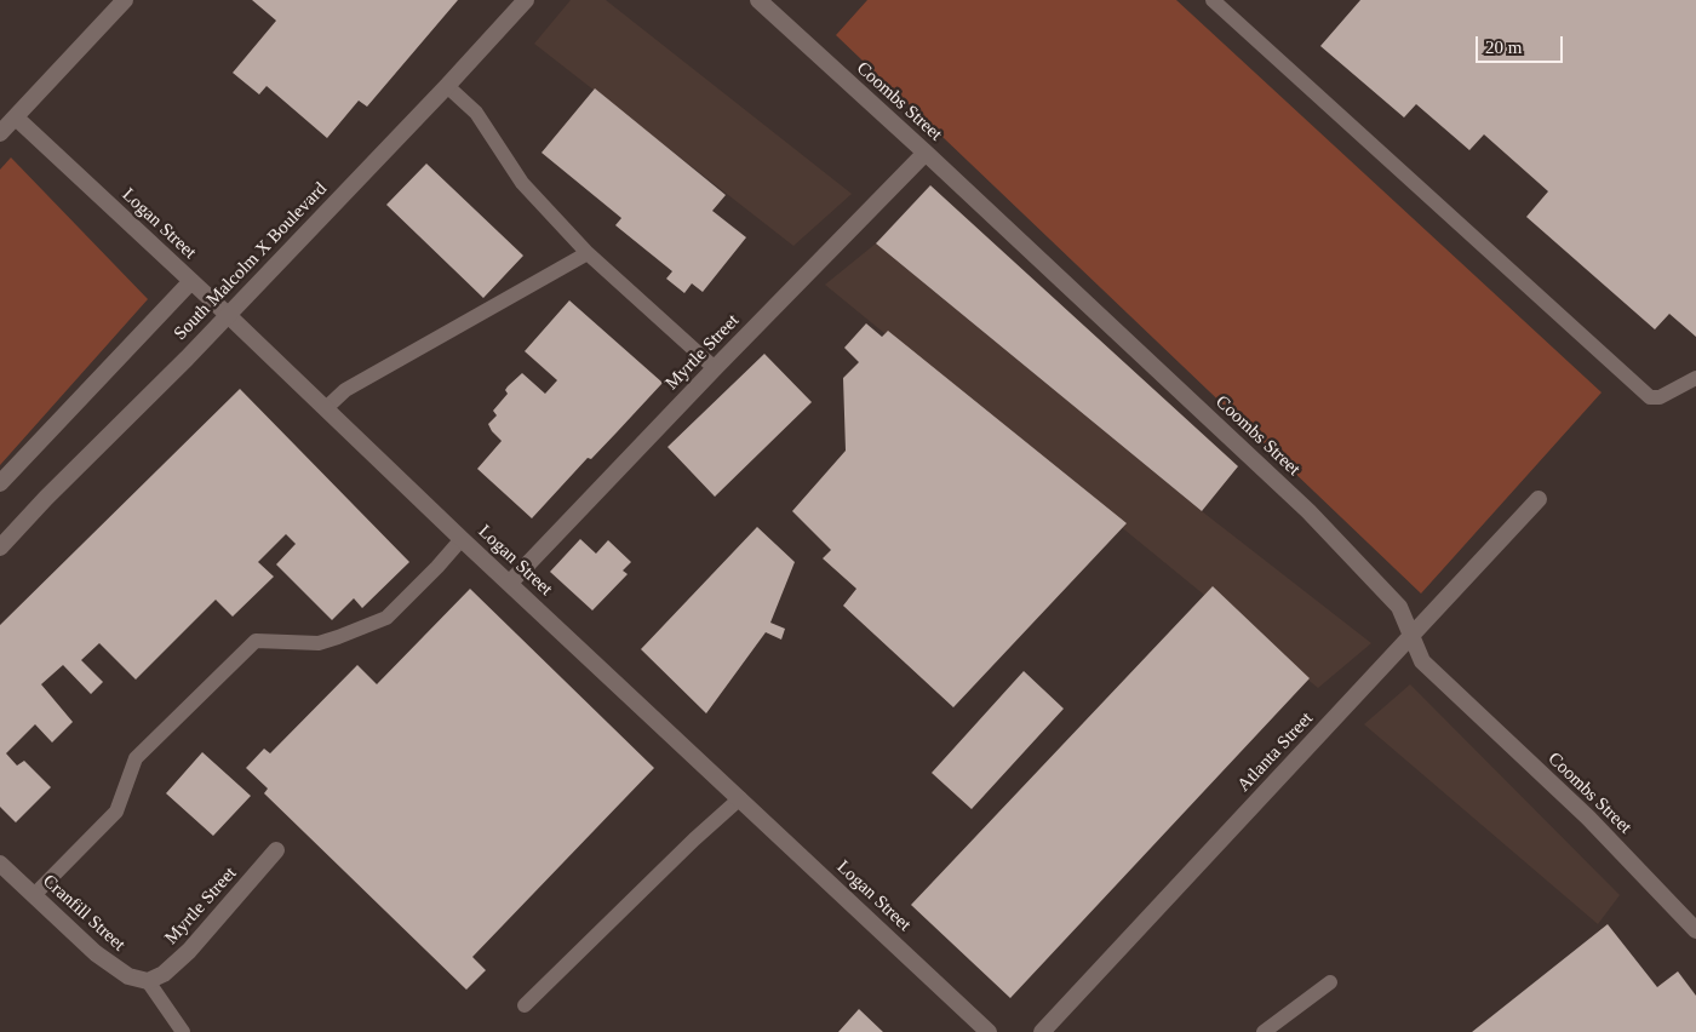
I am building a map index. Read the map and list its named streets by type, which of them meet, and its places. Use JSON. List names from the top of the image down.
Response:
{
  "streets": {
    "street": [
      "Coombs Street",
      "Logan Street",
      "South Malcolm X Boulevard",
      "Myrtle Street",
      "Atlanta Street",
      "Cranfill Street"
    ]
  },
  "crossings": [
    ["Coombs Street", "Myrtle Street"],
    ["Coombs Street", "Atlanta Street"],
    ["Logan Street", "South Malcolm X Boulevard"],
    ["Logan Street", "Myrtle Street"],
    ["Myrtle Street", "Cranfill Street"]
  ],
  "scale_bar": "20 m"
}
